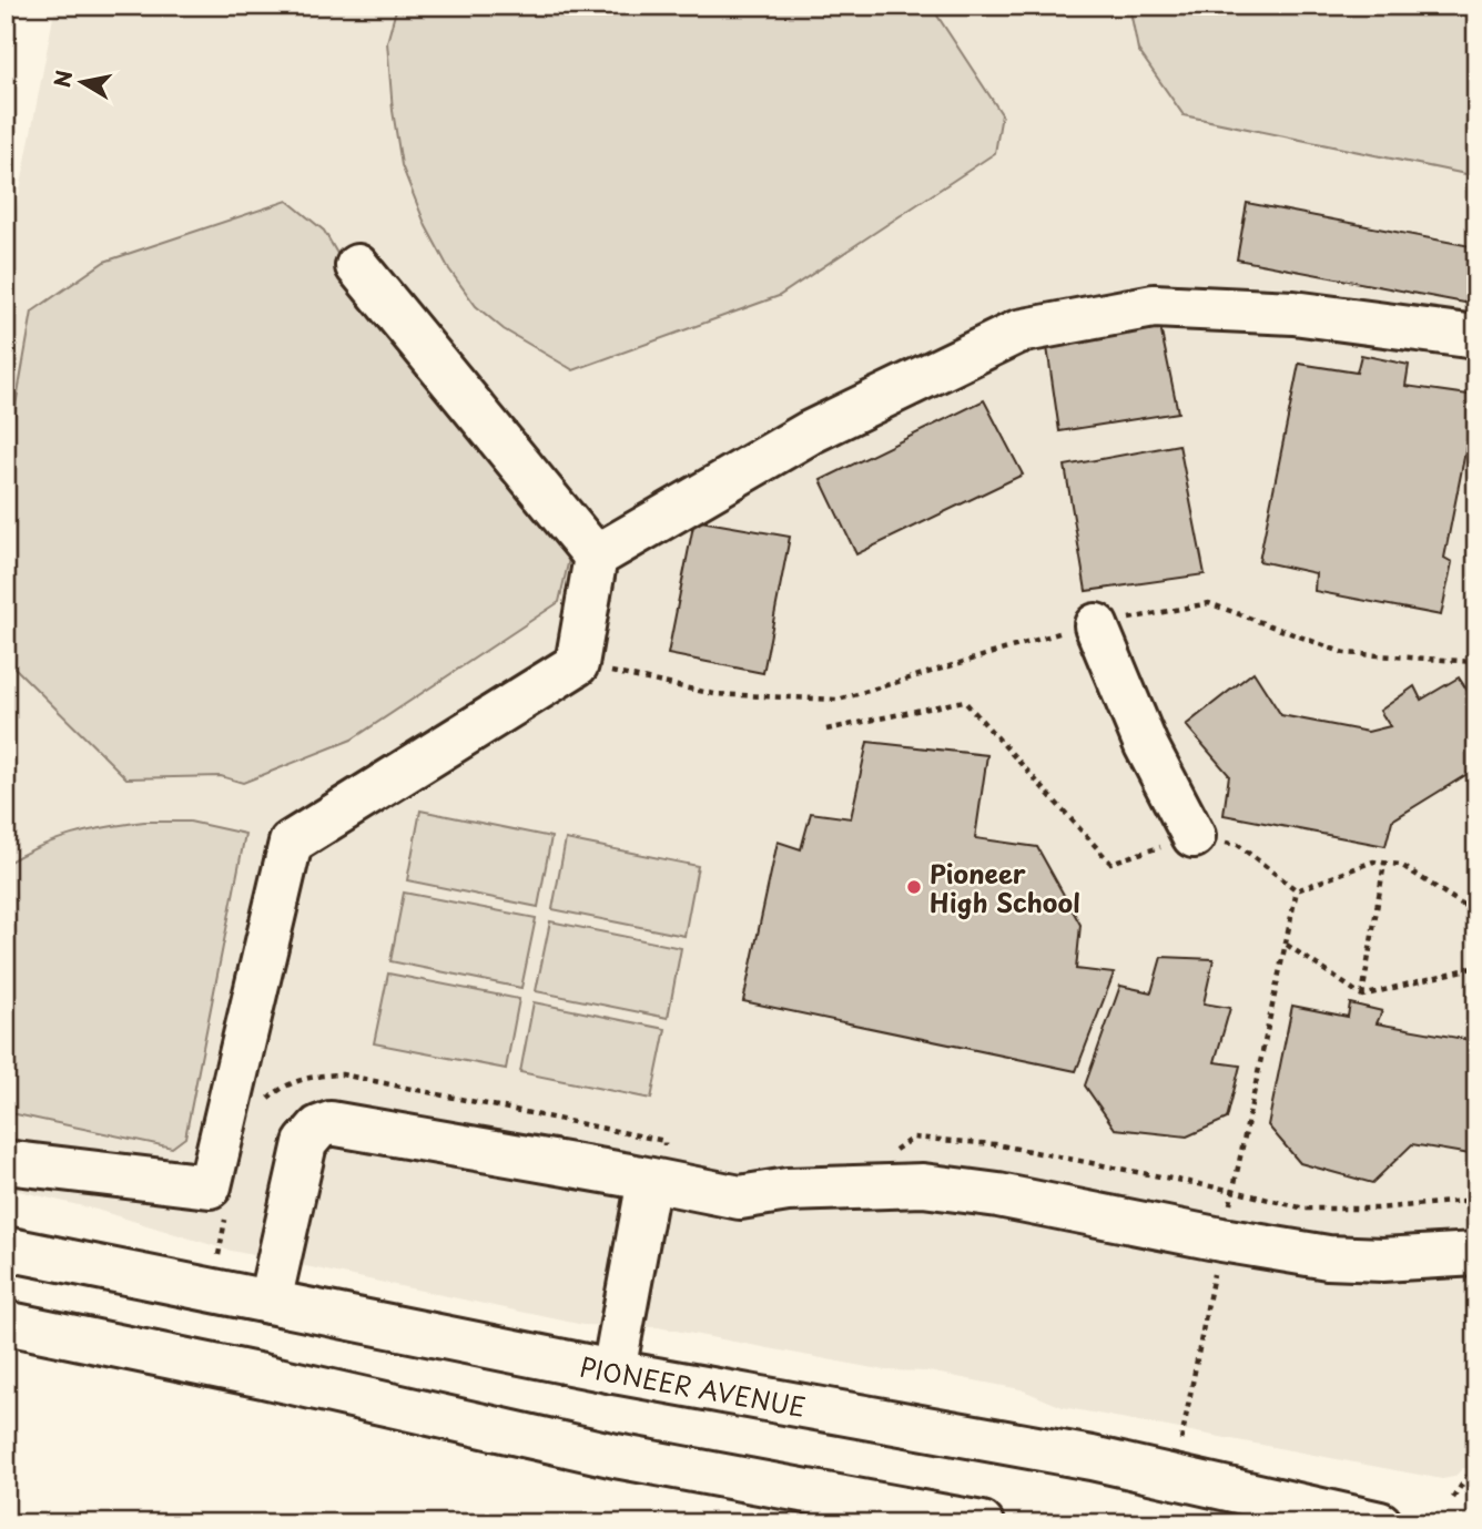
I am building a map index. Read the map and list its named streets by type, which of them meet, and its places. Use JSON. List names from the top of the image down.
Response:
{
  "streets": {
    "street": ["PIONEER AVENUE"]
  },
  "places": ["Pioneer High School"],
  "north": "left"
}
